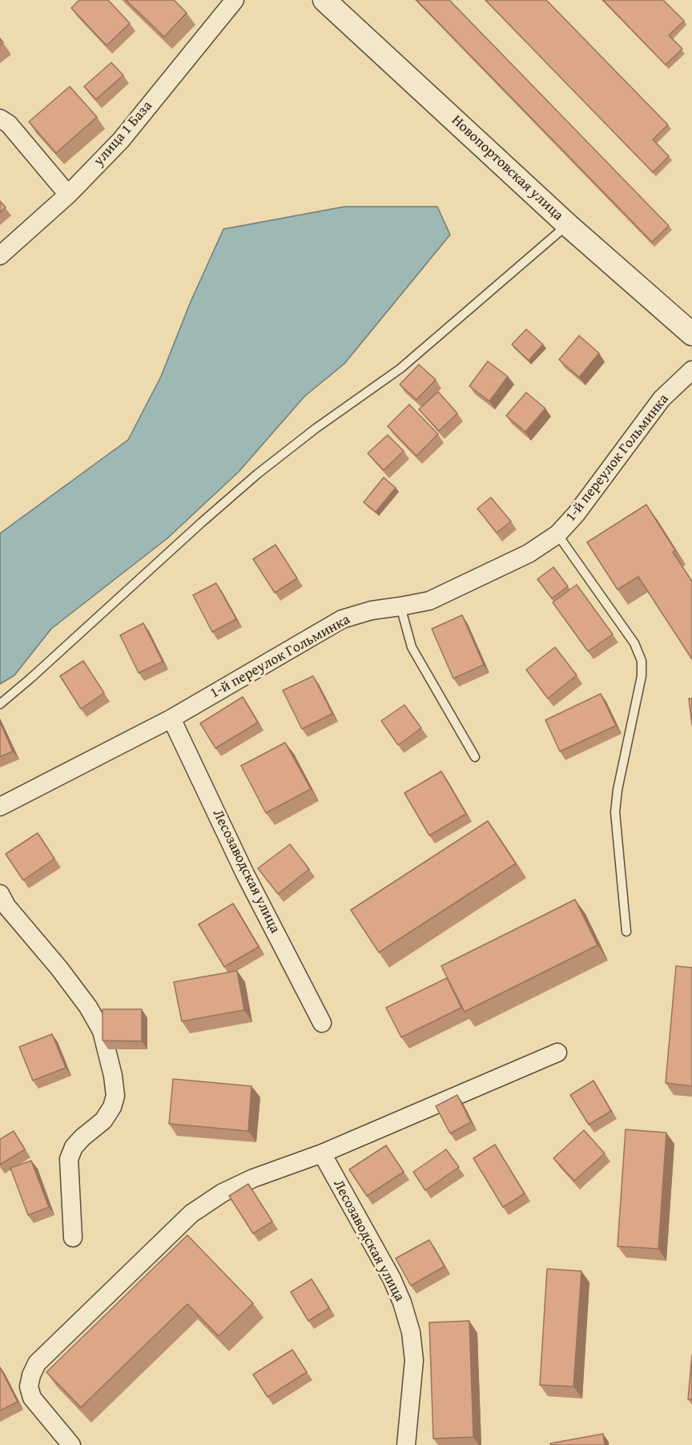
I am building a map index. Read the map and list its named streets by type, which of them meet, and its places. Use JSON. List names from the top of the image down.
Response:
{
  "streets": {
    "street": [
      "улица 1 База",
      "Новопортовская улица",
      "1-й переулок Гольминка",
      "Лесозаводская улица"
    ]
  },
  "crossings": [
    ["1-й переулок Гольминка", "Лесозаводская улица"]
  ]
}
